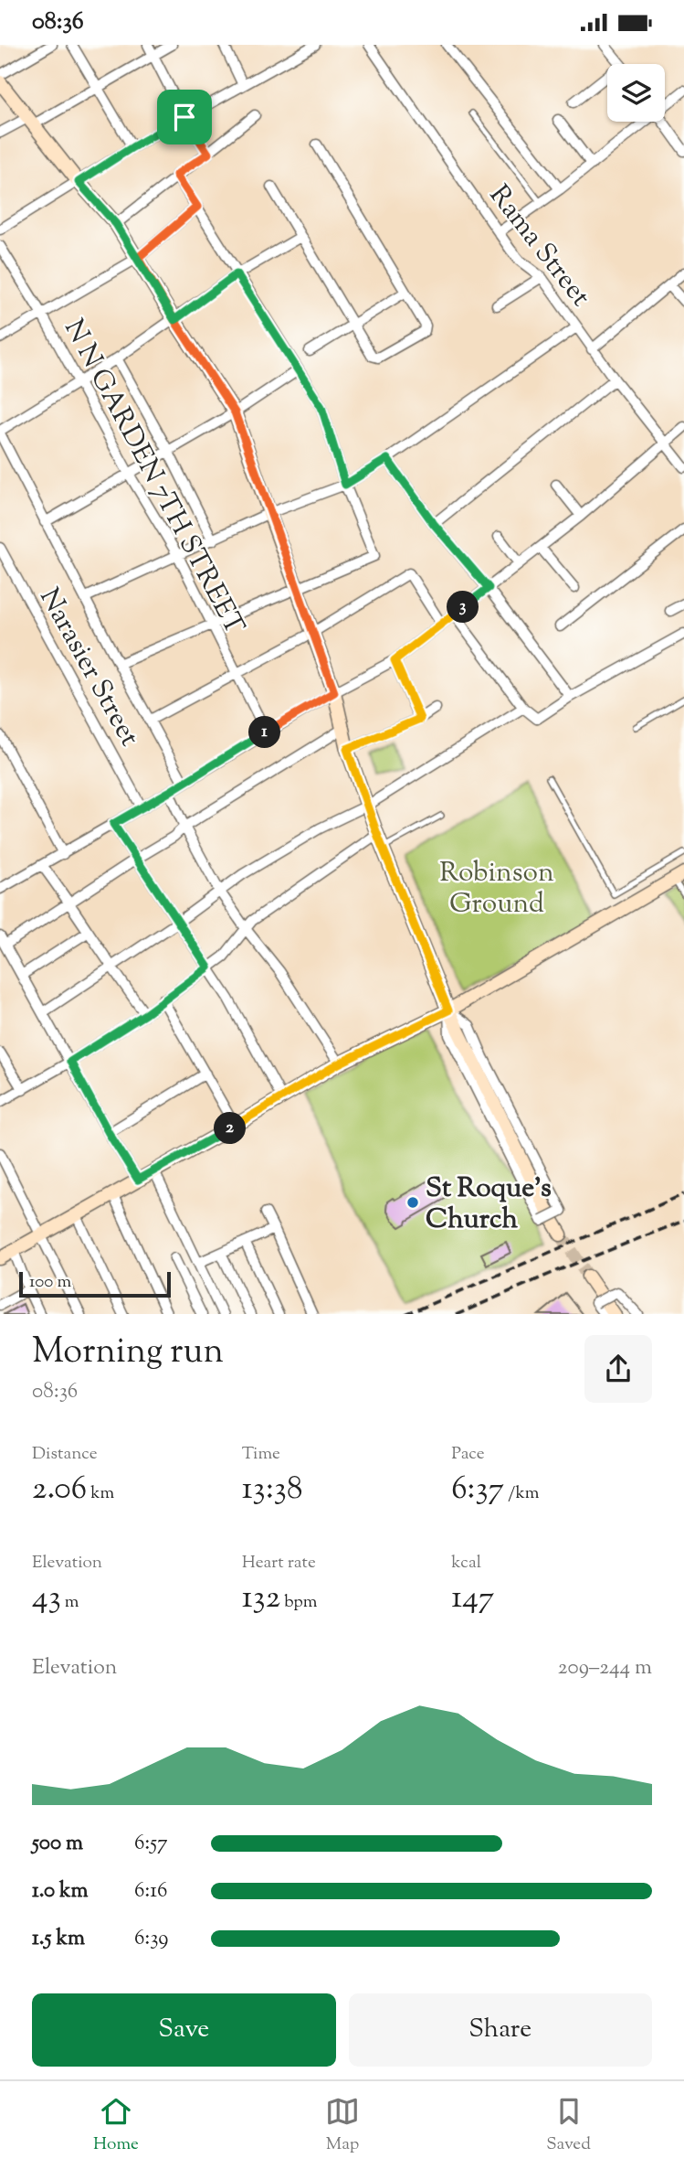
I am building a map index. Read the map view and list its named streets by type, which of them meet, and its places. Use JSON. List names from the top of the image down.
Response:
{
  "streets": {
    "street": ["Rama Street", "N N GARDEN 7TH STREET", "Narasier Street"]
  },
  "parks": ["Robinson Ground"],
  "places": ["St Roque's Church"],
  "scale_bar": "100 m",
  "page": {
    "status": "08:36",
    "pins": ["3", "1", "2"],
    "scale": "100 m",
    "heading": ["Morning run", "08:36"],
    "stats": [
      ["Distance", "2.06 km"],
      ["Time", "13:38"],
      ["Pace", "6:37 /km"],
      ["Elevation", "43 m"],
      ["Heart rate", "132 bpm"],
      ["kcal", "147"]
    ],
    "chart": ["Elevation", "209–244 m"],
    "list": [
      {
        "name": "500 m",
        "note": "6:57"
      },
      {
        "name": "1.0 km",
        "note": "6:16"
      },
      {
        "name": "1.5 km",
        "note": "6:39"
      }
    ],
    "buttons": ["Save", "Share"],
    "tabs": ["Home", "Map", "Saved"]
  }
}
